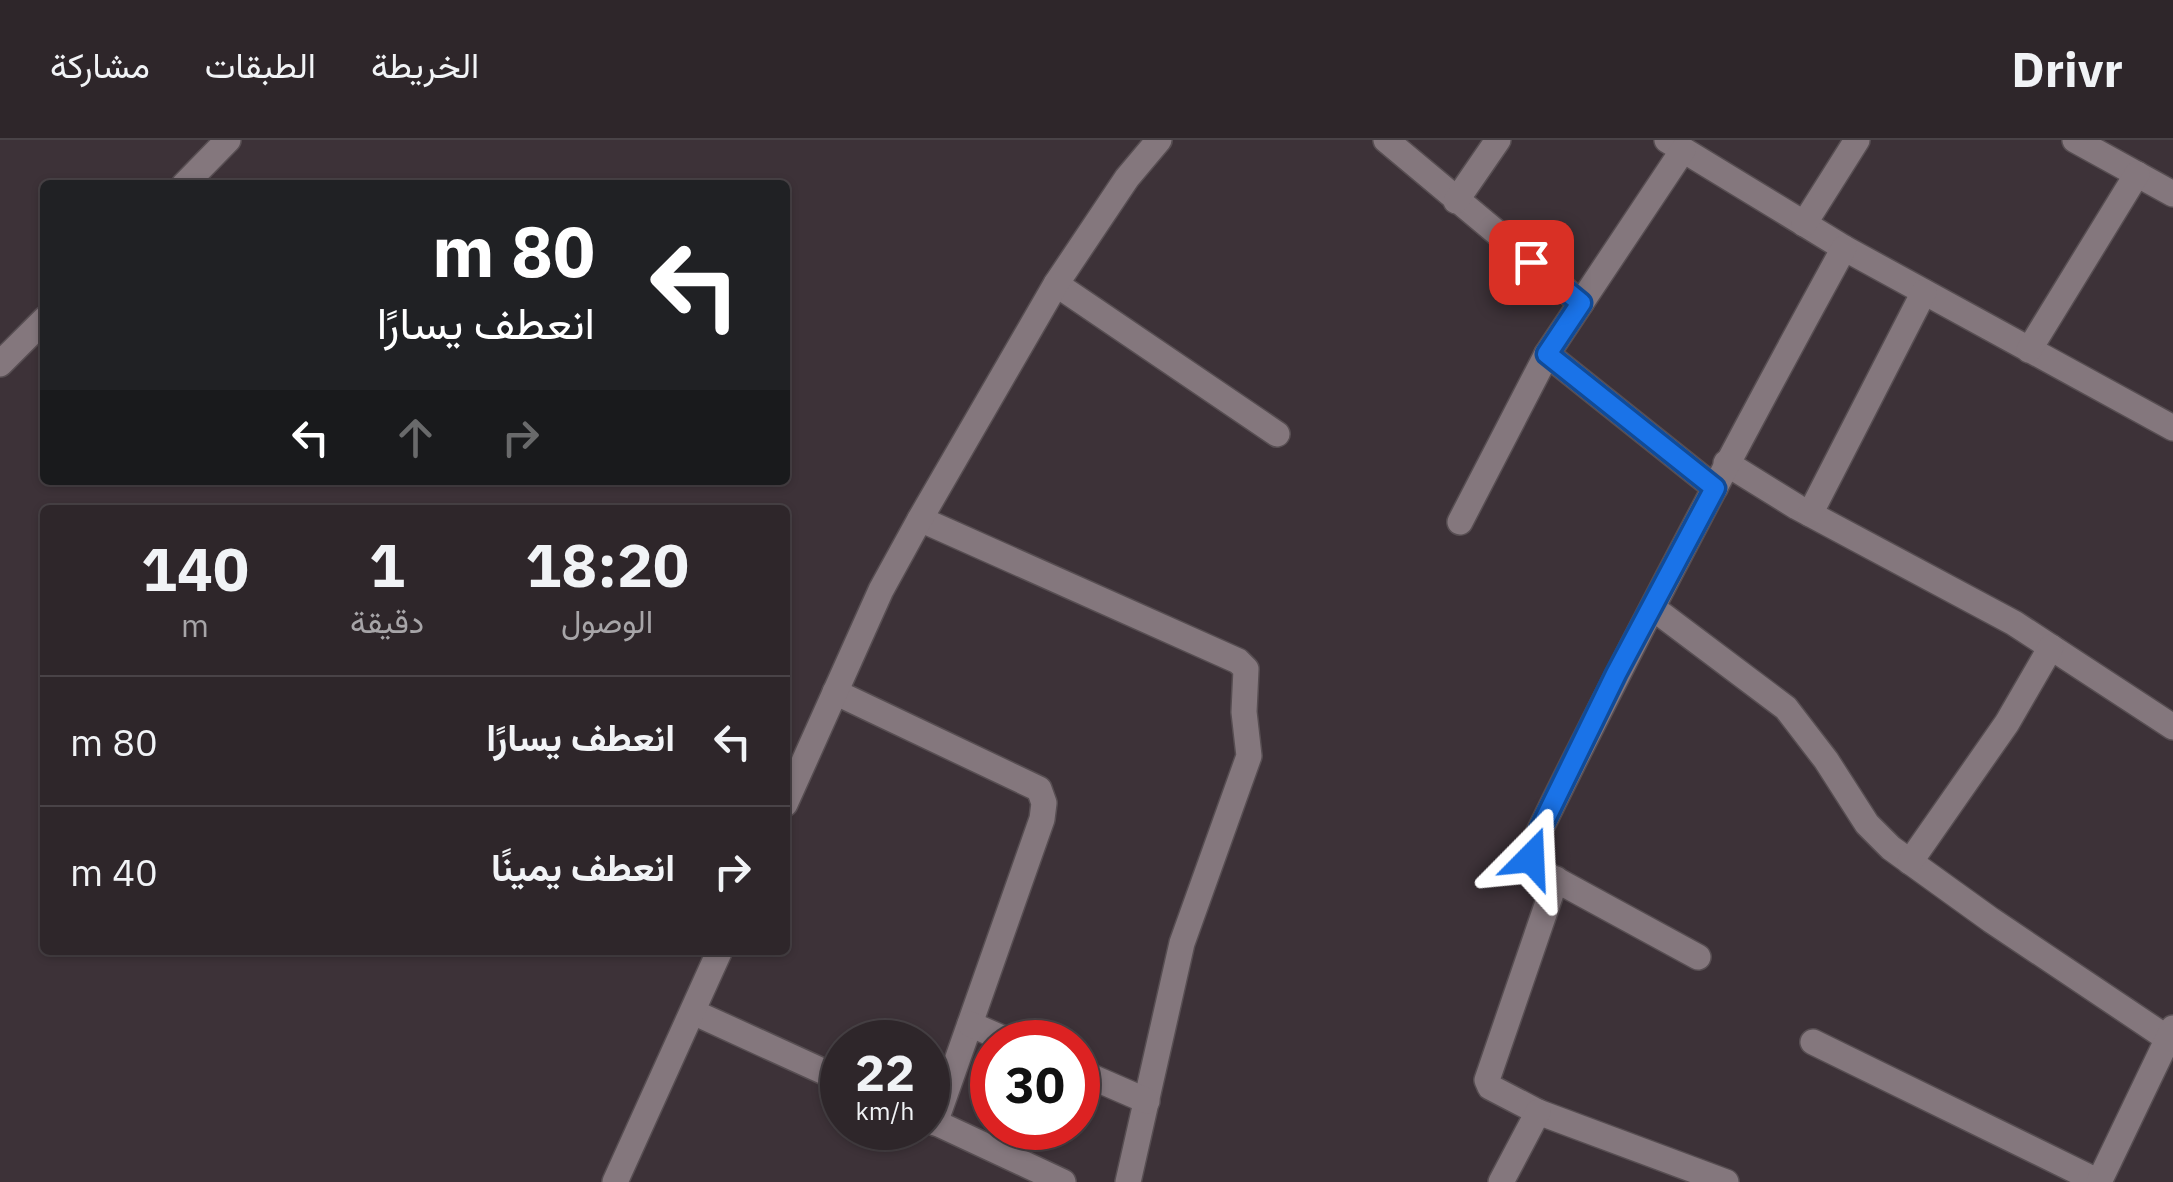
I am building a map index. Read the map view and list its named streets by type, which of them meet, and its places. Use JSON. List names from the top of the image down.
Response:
{
  "page": {
    "header": "Drivr",
    "nav": ["الخريطة", "الطبقات", "مشاركة"],
    "turn": ["80 m", "انعطف يسارًا"],
    "eta": [
      "18:20",
      "الوصول",
      "1",
      "دقيقة",
      "140",
      "m"
    ],
    "list": [
      {
        "name": "انعطف يسارًا",
        "value": "80 m"
      },
      {
        "name": "انعطف يمينًا",
        "value": "40 m"
      }
    ],
    "speed": "22 km/h",
    "limit": "30"
  }
}
